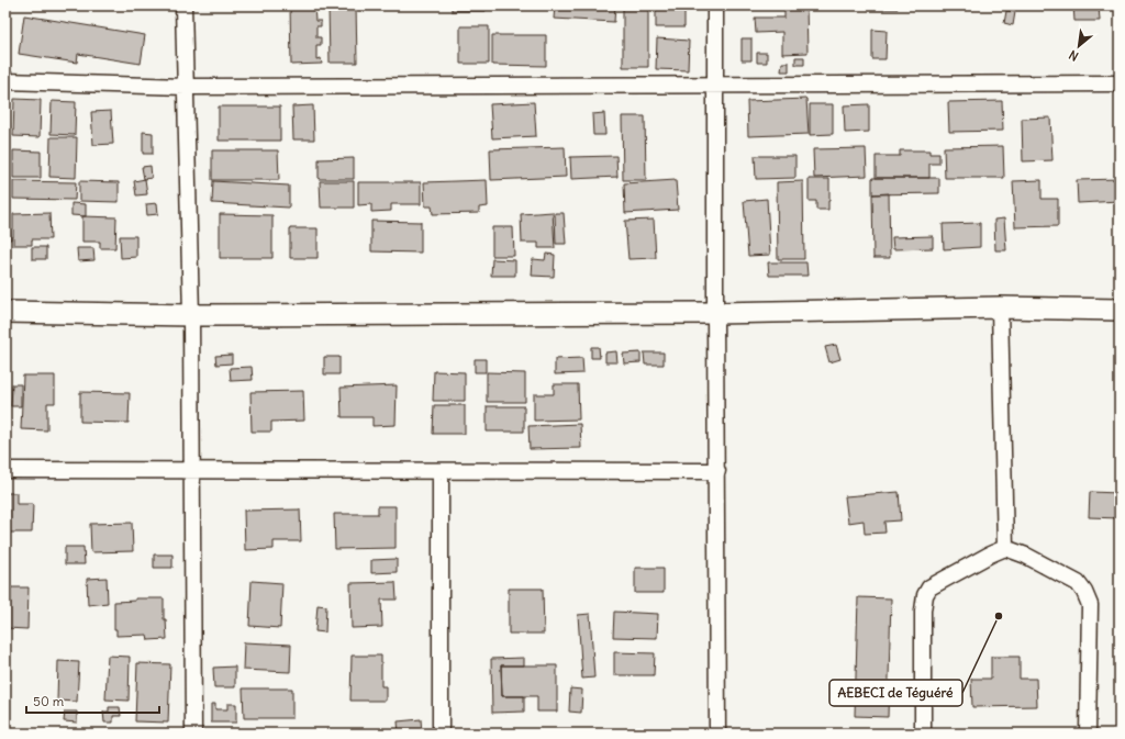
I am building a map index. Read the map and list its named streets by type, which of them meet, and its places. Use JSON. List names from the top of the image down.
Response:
{
  "places": ["AEBECI de Téguéré"],
  "scale_bar": "50 m",
  "north": "bottom left"
}
